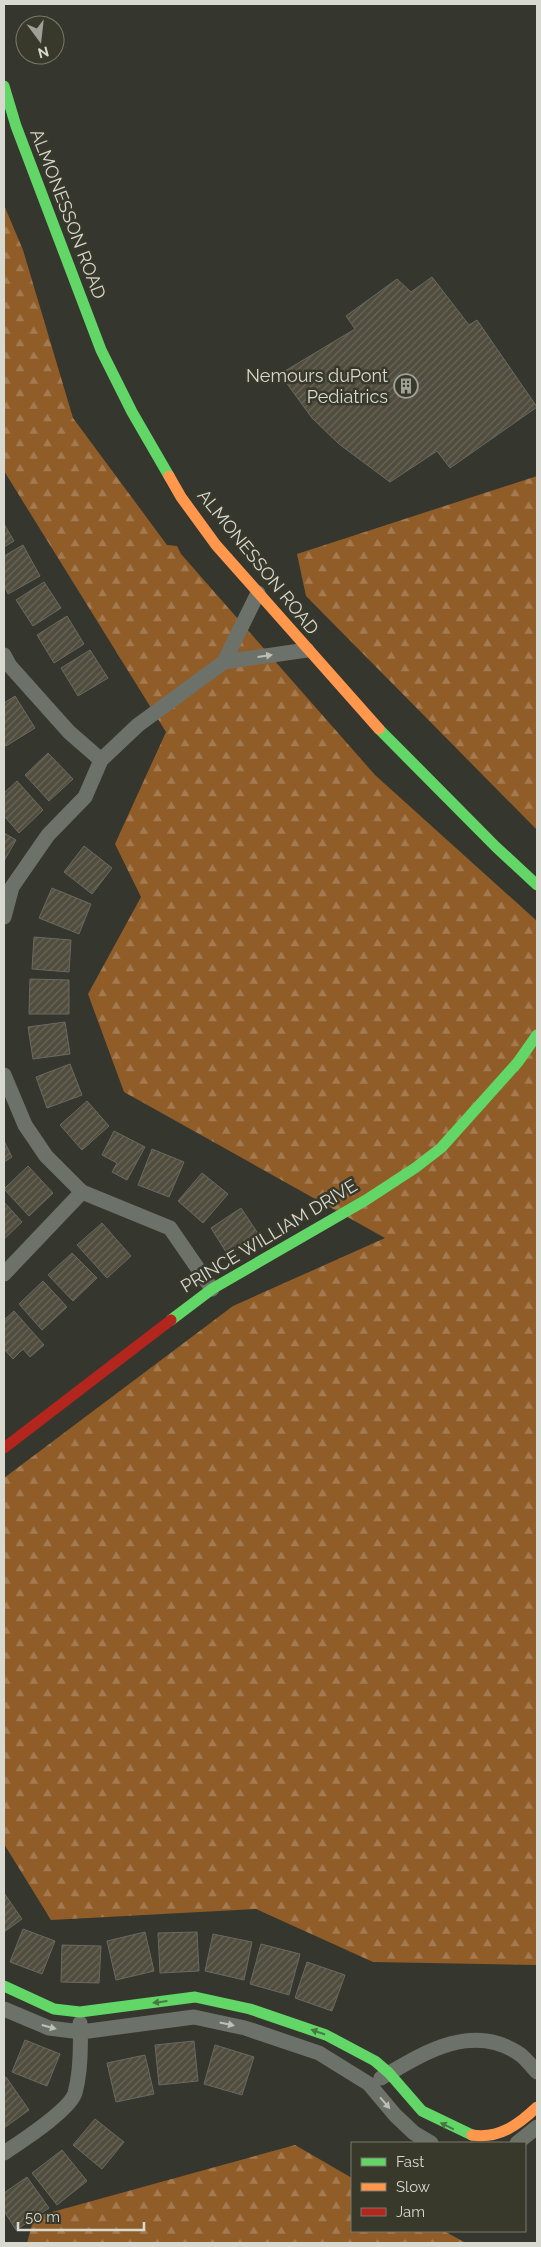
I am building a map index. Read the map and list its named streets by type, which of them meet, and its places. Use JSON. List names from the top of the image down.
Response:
{
  "streets": {
    "street": ["ALMONESSON ROAD", "PRINCE WILLIAM DRIVE"]
  },
  "places": {
    "building": ["Nemours duPont Pediatrics"]
  },
  "legend": ["Fast", "Slow", "Jam"],
  "scale_bar": "50 m",
  "north": "bottom"
}
